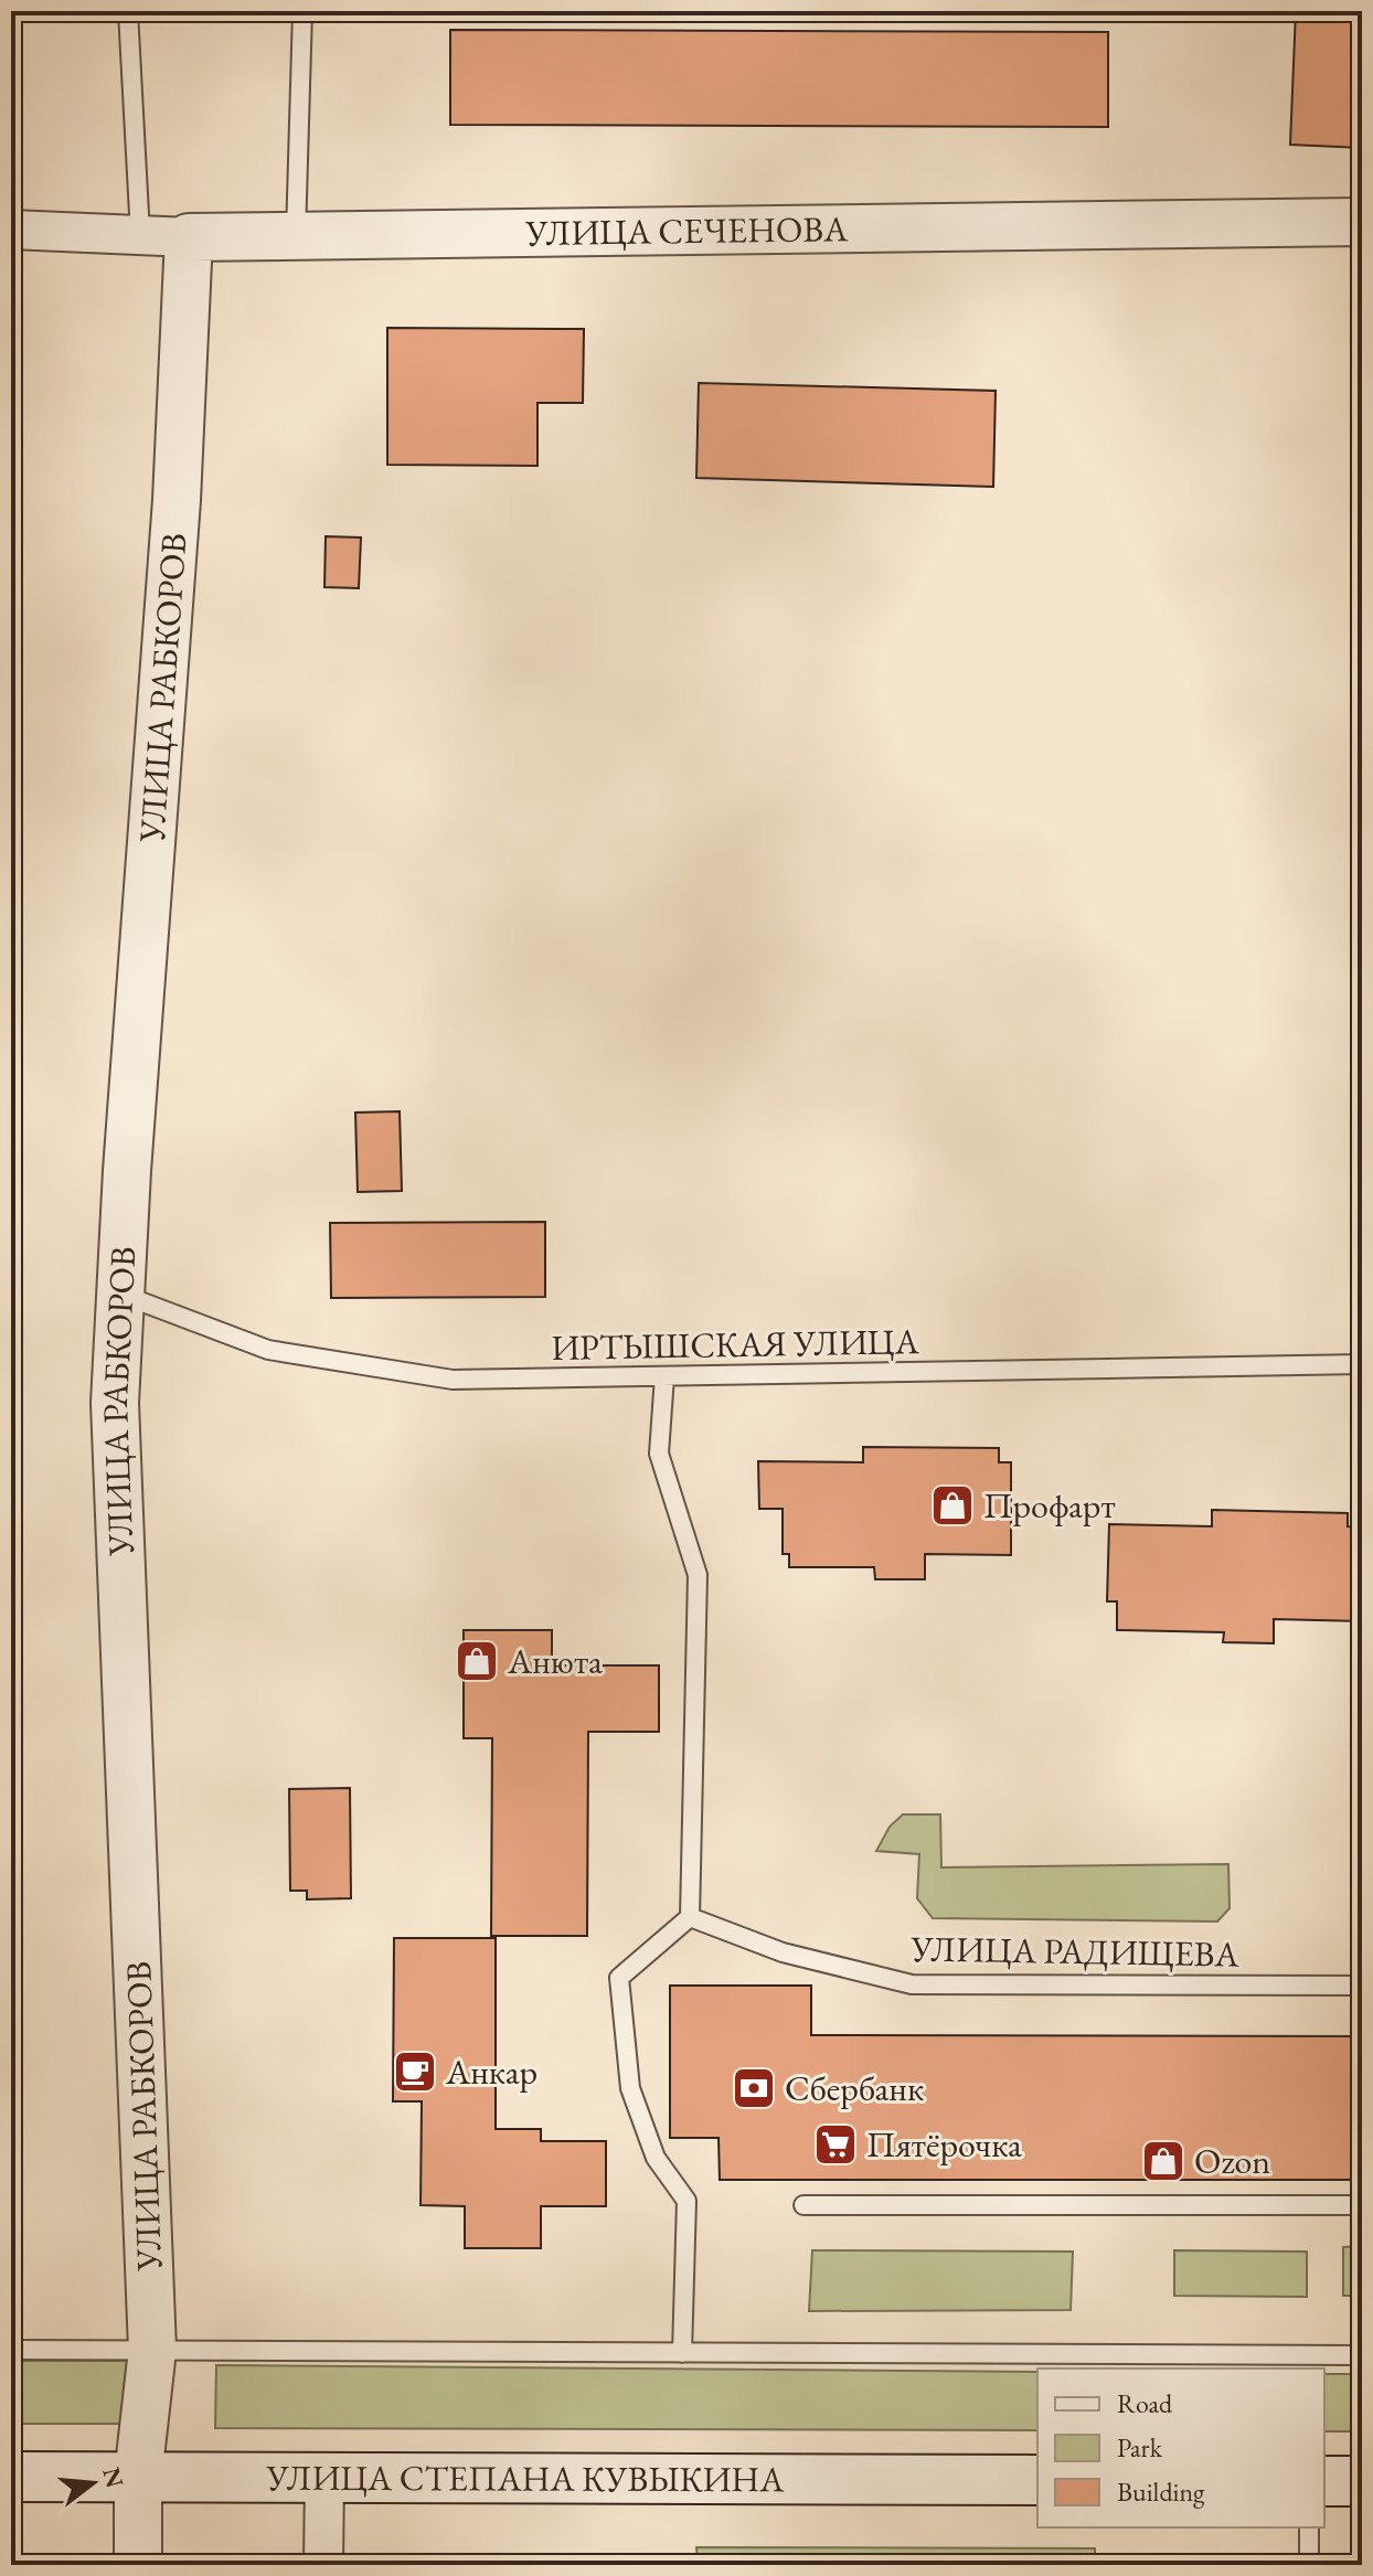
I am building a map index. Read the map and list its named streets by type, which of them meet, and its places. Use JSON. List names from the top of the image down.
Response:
{
  "streets": {
    "main road": ["УЛИЦА СТЕПАНА КУВЫКИНА"],
    "street": ["УЛИЦА СЕЧЕНОВА", "УЛИЦА РАБКОРОВ"],
    "lane": ["ИРТЫШСКАЯ УЛИЦА", "УЛИЦА РАДИЩЕВА"]
  },
  "crossings": [
    ["УЛИЦА СЕЧЕНОВА", "УЛИЦА РАБКОРОВ"],
    ["УЛИЦА РАБКОРОВ", "ИРТЫШСКАЯ УЛИЦА"],
    ["УЛИЦА РАБКОРОВ", "УЛИЦА СТЕПАНА КУВЫКИНА"]
  ],
  "places": {
    "shop": ["Профарт", "Анюта", "Ozon"],
    "cafe": ["Анкар"],
    "bank": ["Сбербанк"],
    "supermarket": ["Пятёрочка"]
  },
  "legend": ["Road", "Park", "Building"],
  "north": "right"
}
